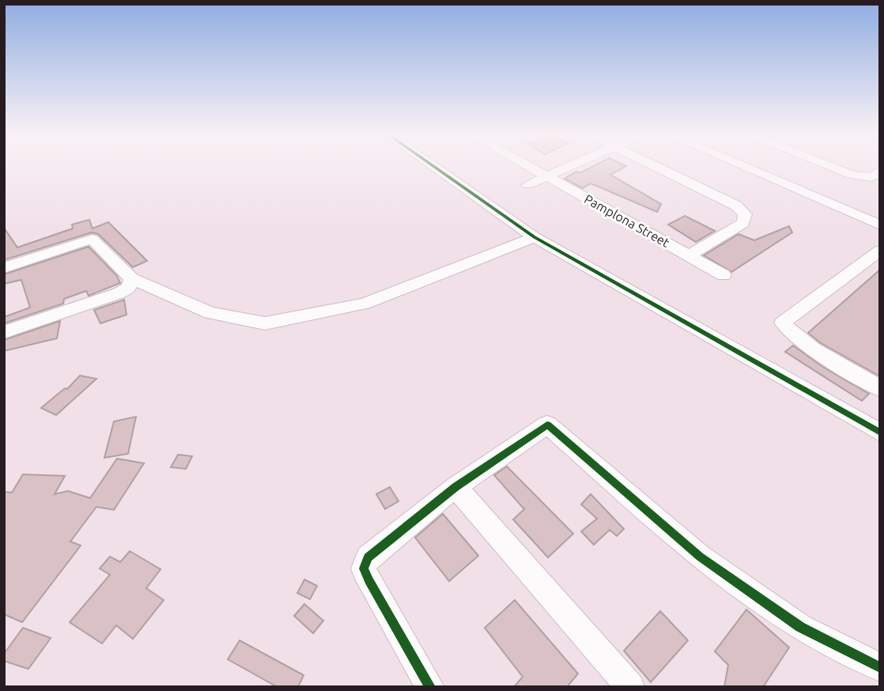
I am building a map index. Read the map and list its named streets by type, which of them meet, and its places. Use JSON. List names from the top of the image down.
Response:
{
  "streets": {
    "street": ["Pamplona Street"]
  }
}
